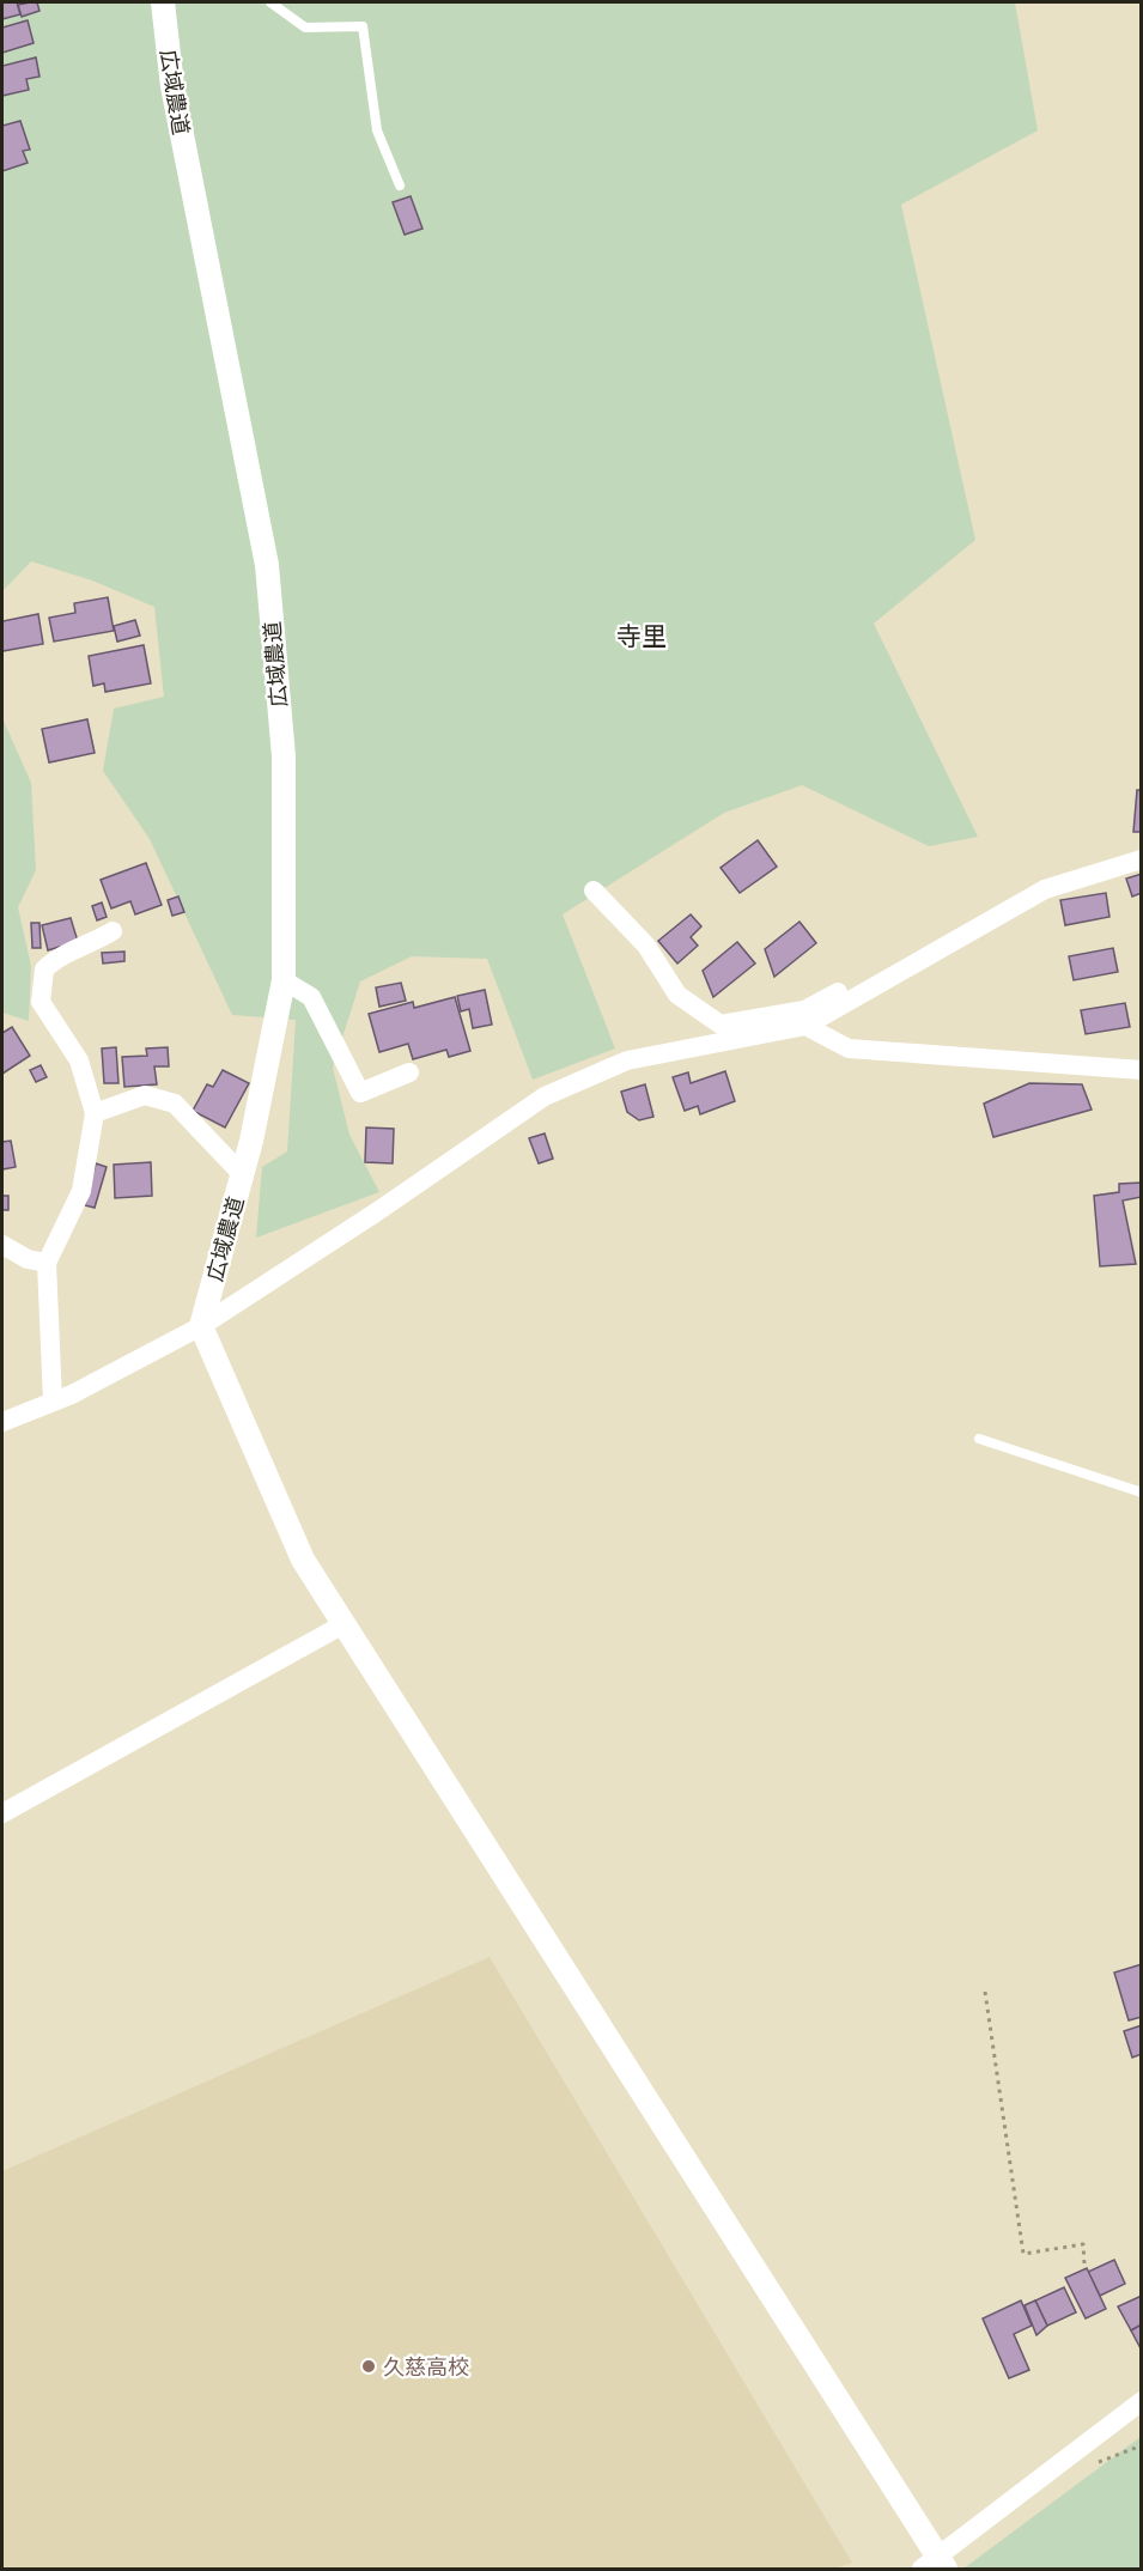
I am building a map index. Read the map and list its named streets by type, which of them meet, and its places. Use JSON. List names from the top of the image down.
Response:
{
  "streets": {
    "street": ["広域農道"]
  },
  "districts": ["寺里"],
  "places": ["久慈高校"]
}
